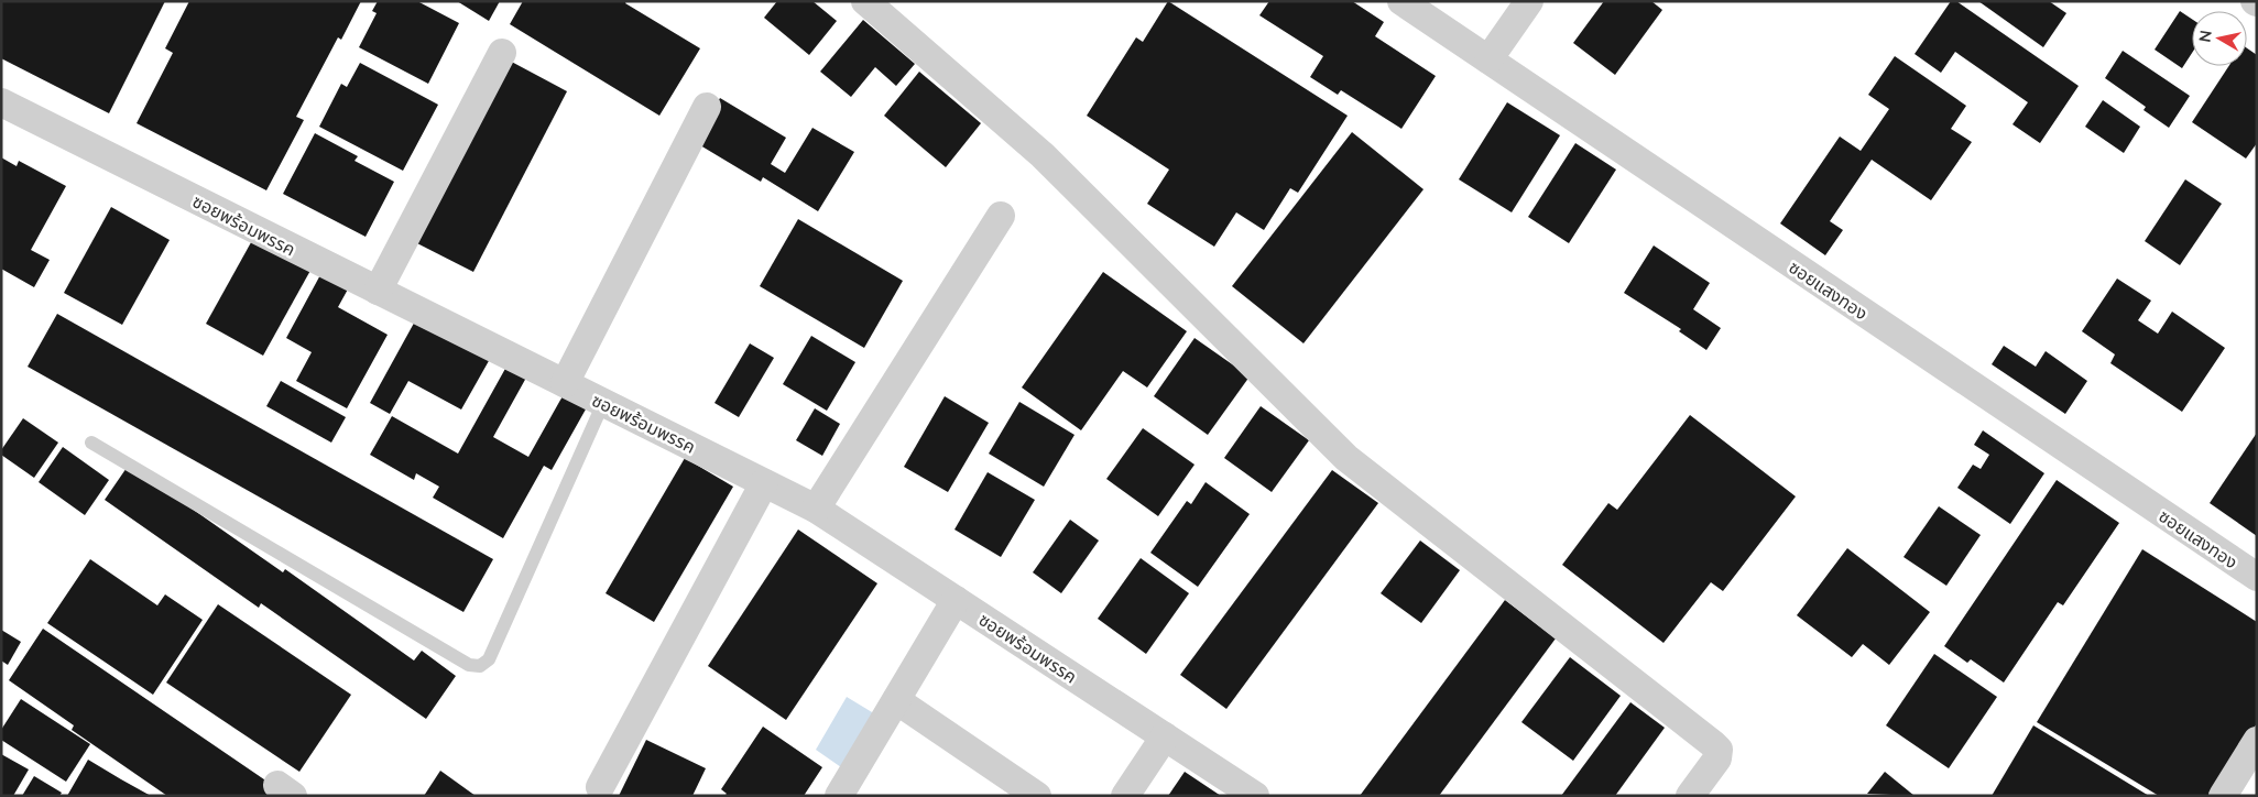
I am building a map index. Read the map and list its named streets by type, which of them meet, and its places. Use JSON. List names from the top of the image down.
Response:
{
  "streets": {
    "street": ["ซอยพร้อมพรรค", "ซอยแสงทอง"]
  },
  "north": "left"
}
